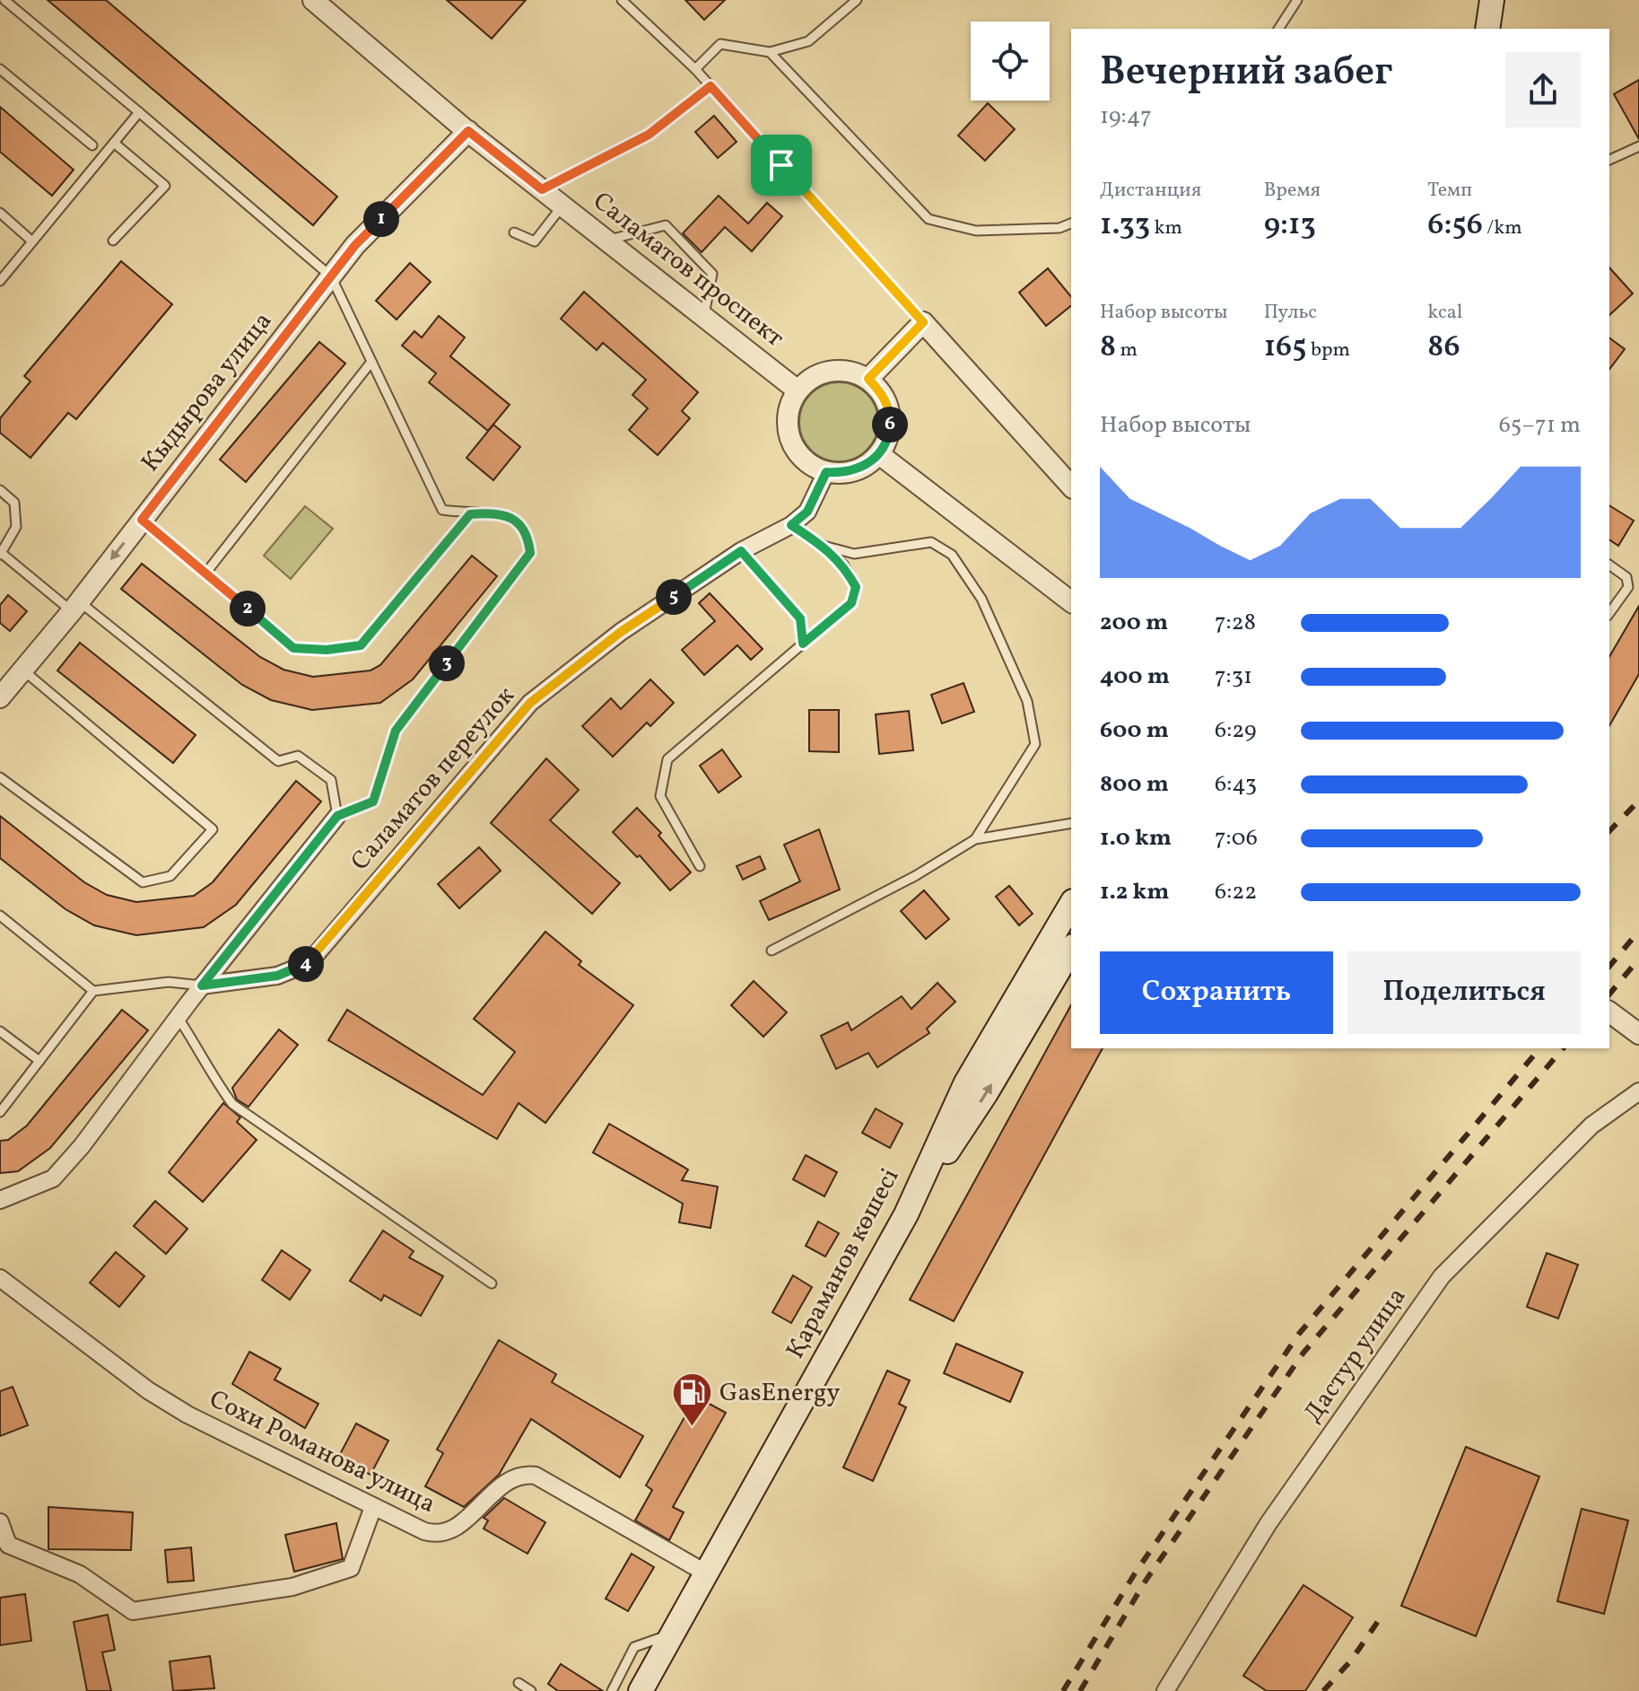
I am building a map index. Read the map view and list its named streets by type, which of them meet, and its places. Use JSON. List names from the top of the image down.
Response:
{
  "streets": {
    "main road": ["Қараманов көшесі"],
    "street": [
      "Саламатов проспект",
      "Кыдырова улица",
      "Саламатов переулок",
      "Дастур улица",
      "Сохи Романова улица"
    ]
  },
  "crossings": [
    ["Саламатов проспект", "Кыдырова улица"],
    ["Саламатов проспект", "Саламатов переулок"],
    ["Қараманов көшесі", "Сохи Романова улица"]
  ],
  "places": {
    "fuel station": ["GasEnergy"]
  },
  "page": {
    "heading": ["Вечерний забег", "19:47"],
    "stats": [
      ["Дистанция", "1.33 km"],
      ["Время", "9:13"],
      ["Темп", "6:56 /km"],
      ["Набор высоты", "8 m"],
      ["Пульс", "165 bpm"],
      ["kcal", "86"]
    ],
    "pins": [
      "1",
      "6",
      "5",
      "2",
      "3",
      "4"
    ],
    "chart": ["Набор высоты", "65–71 m"],
    "list": [
      {
        "name": "200 m",
        "note": "7:28"
      },
      {
        "name": "400 m",
        "note": "7:31"
      },
      {
        "name": "600 m",
        "note": "6:29"
      },
      {
        "name": "800 m",
        "note": "6:43"
      },
      {
        "name": "1.0 km",
        "note": "7:06"
      },
      {
        "name": "1.2 km",
        "note": "6:22"
      }
    ],
    "buttons": ["Сохранить", "Поделиться"]
  }
}
